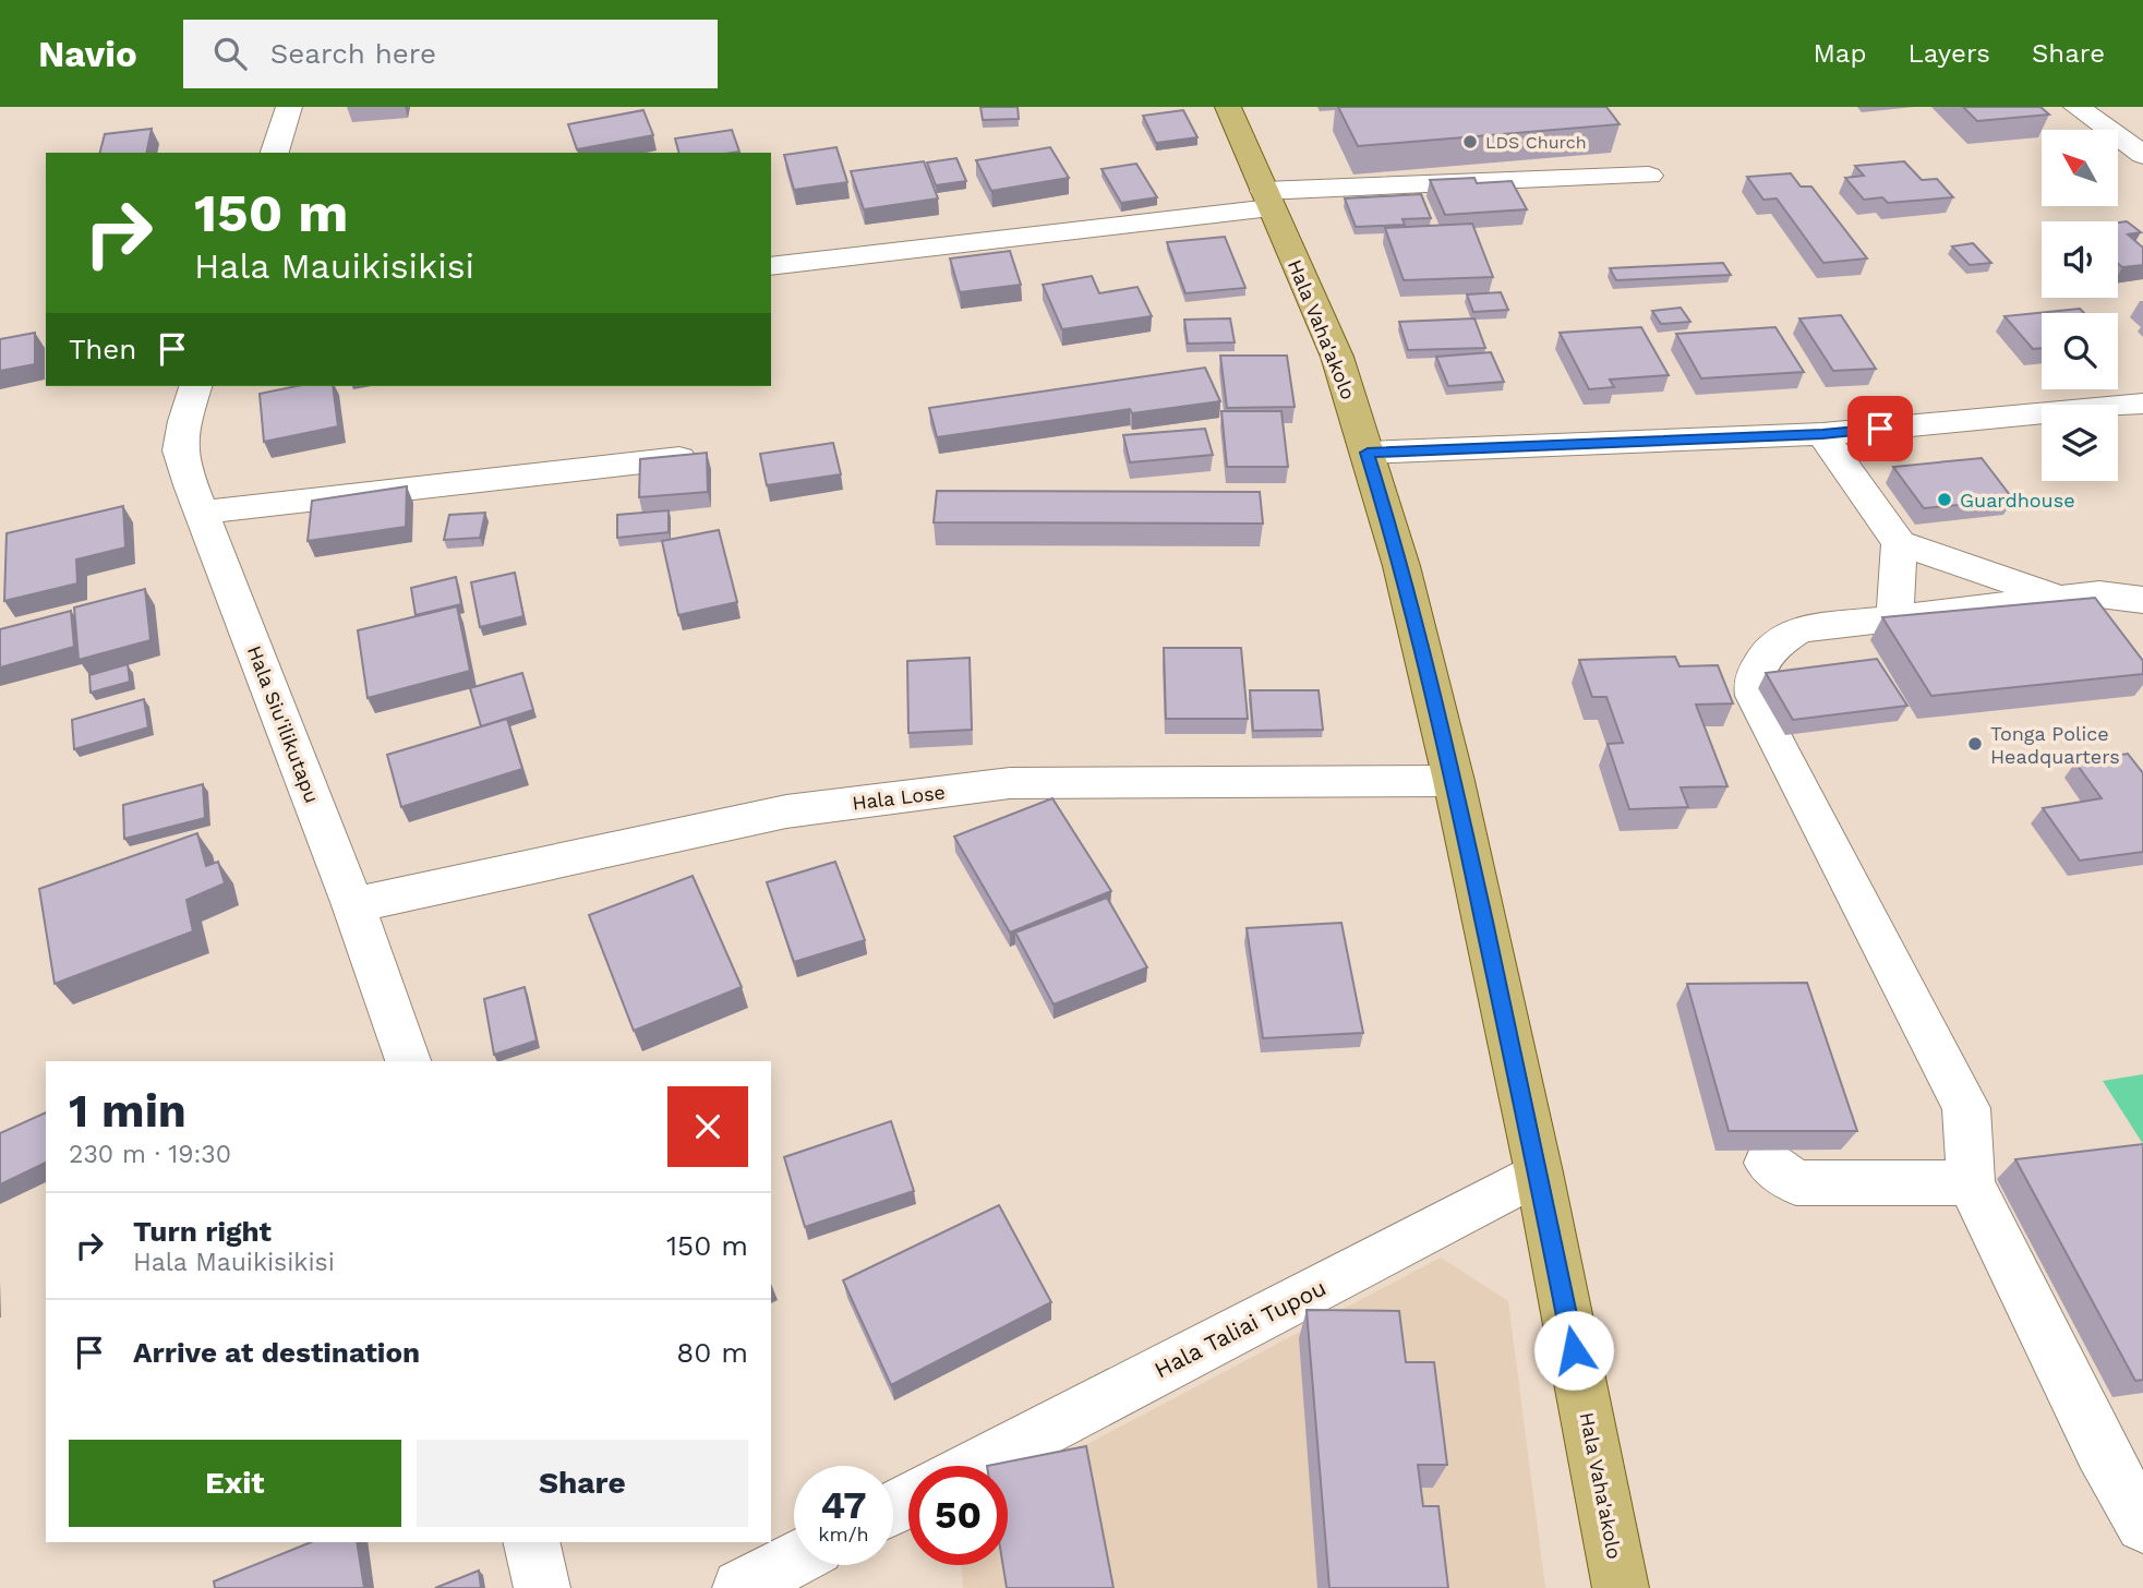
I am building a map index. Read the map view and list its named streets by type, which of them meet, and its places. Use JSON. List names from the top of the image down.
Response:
{
  "streets": {
    "main road": ["Hala Vaha'akolo"],
    "street": ["Hala Siu'ilikutapu", "Hala Lose", "Hala Taliai Tupou"]
  },
  "crossings": [
    ["Hala Vaha'akolo", "Hala Lose"],
    ["Hala Vaha'akolo", "Hala Taliai Tupou"],
    ["Hala Siu'ilikutapu", "Hala Lose"]
  ],
  "places": ["LDS Church", "Guardhouse", "Tonga Police Headquarters"],
  "north": "top left",
  "page": {
    "header": "Navio",
    "search": "Search here",
    "nav": ["Map", "Layers", "Share"],
    "turn": ["150 m", "Hala Mauikisikisi"],
    "then": "Then",
    "heading": ["1 min", "230 m · 19:30"],
    "list": [
      {
        "name": "Turn right",
        "note": "Hala Mauikisikisi",
        "value": "150 m"
      },
      {
        "name": "Arrive at destination",
        "value": "80 m"
      }
    ],
    "buttons": ["Exit", "Share"],
    "speed": "47 km/h",
    "limit": "50"
  }
}
